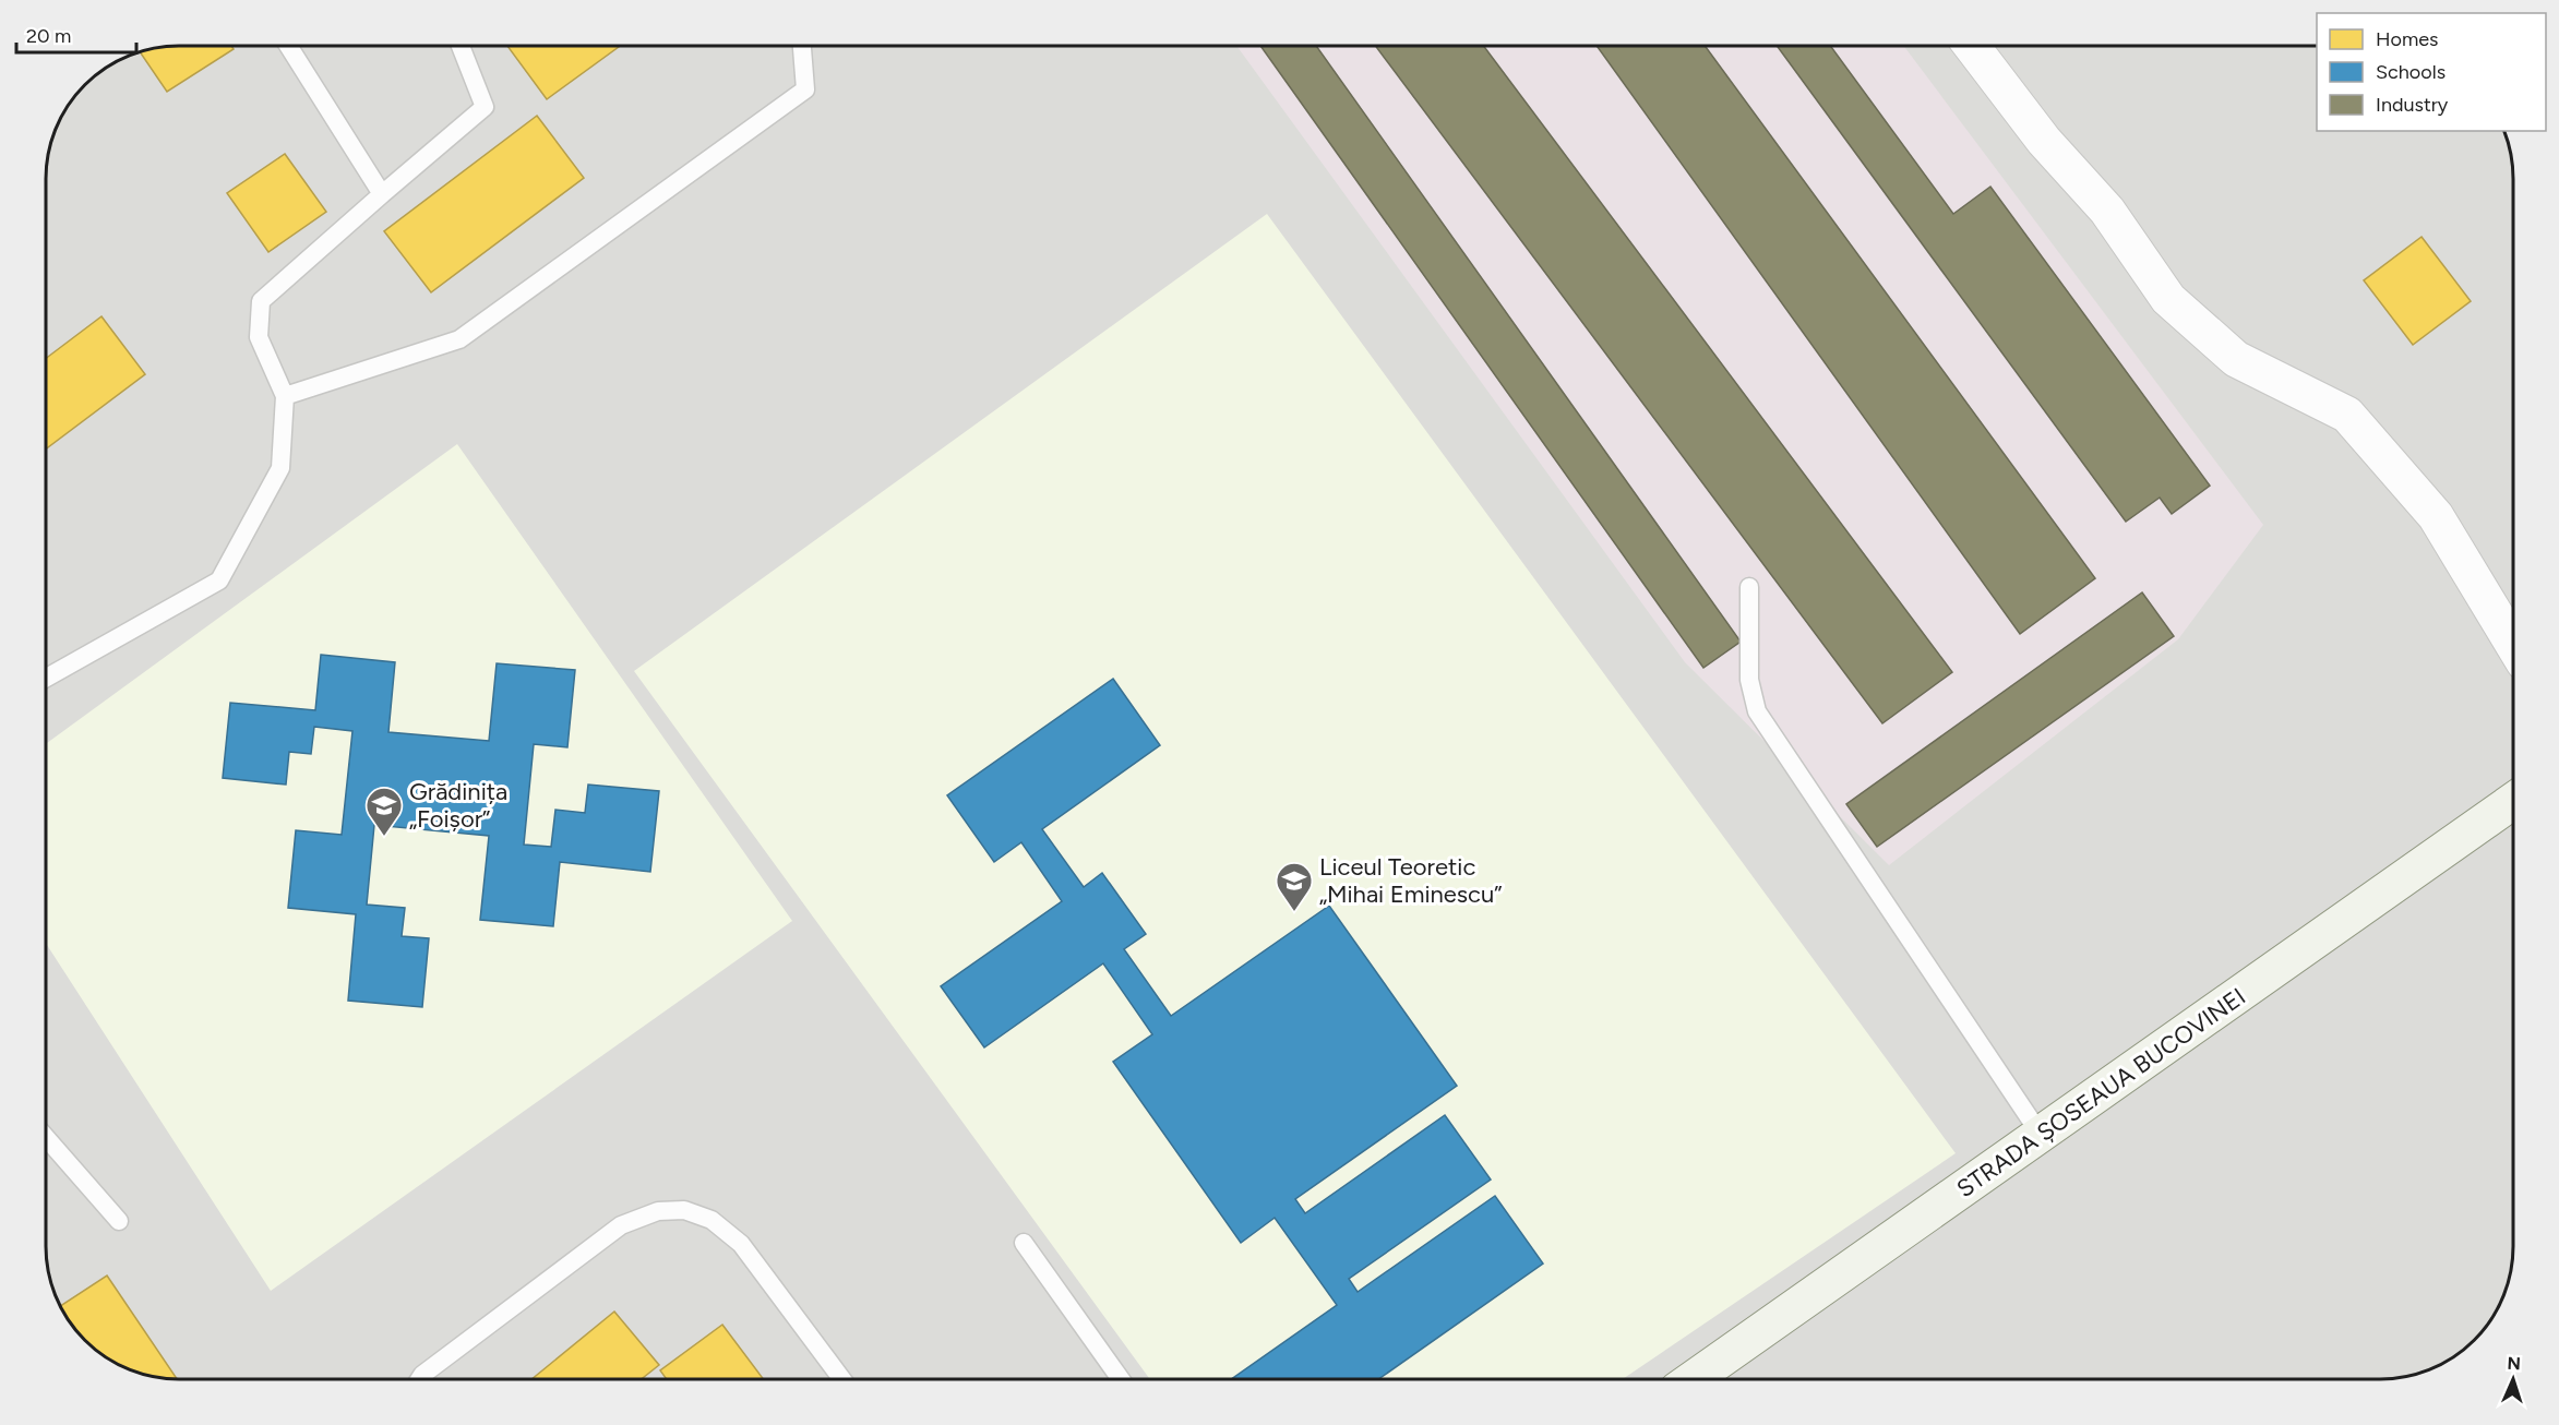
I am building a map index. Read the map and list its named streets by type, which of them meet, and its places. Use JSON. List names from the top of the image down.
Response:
{
  "streets": {
    "main road": ["STRADA ȘOSEAUA BUCOVINEI"]
  },
  "places": {
    "school or university": ["Grădinița „Foișor”", "Liceul Teoretic „Mihai Eminescu”"]
  },
  "legend": ["Homes", "Schools", "Industry"],
  "scale_bar": "20 m",
  "north": "top"
}
